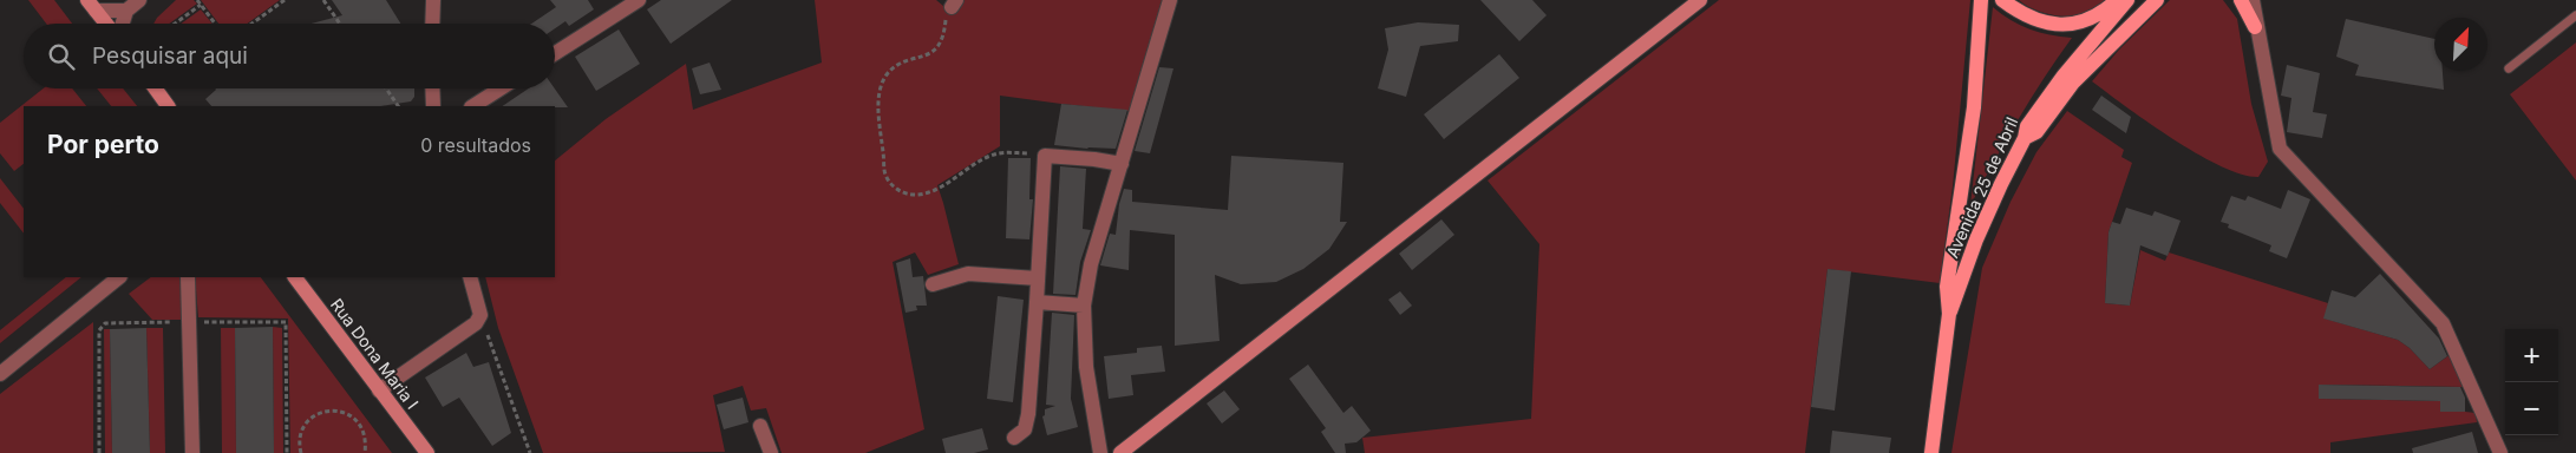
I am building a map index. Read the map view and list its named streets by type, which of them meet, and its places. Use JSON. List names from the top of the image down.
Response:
{
  "streets": {
    "main road": ["Avenida 25 de Abril", "Rua Dona Maria I"]
  },
  "north": "top right",
  "page": {
    "search": "Pesquisar aqui",
    "heading": ["Por perto", "0 resultados"],
    "map_buttons": ["+", "−"]
  }
}
